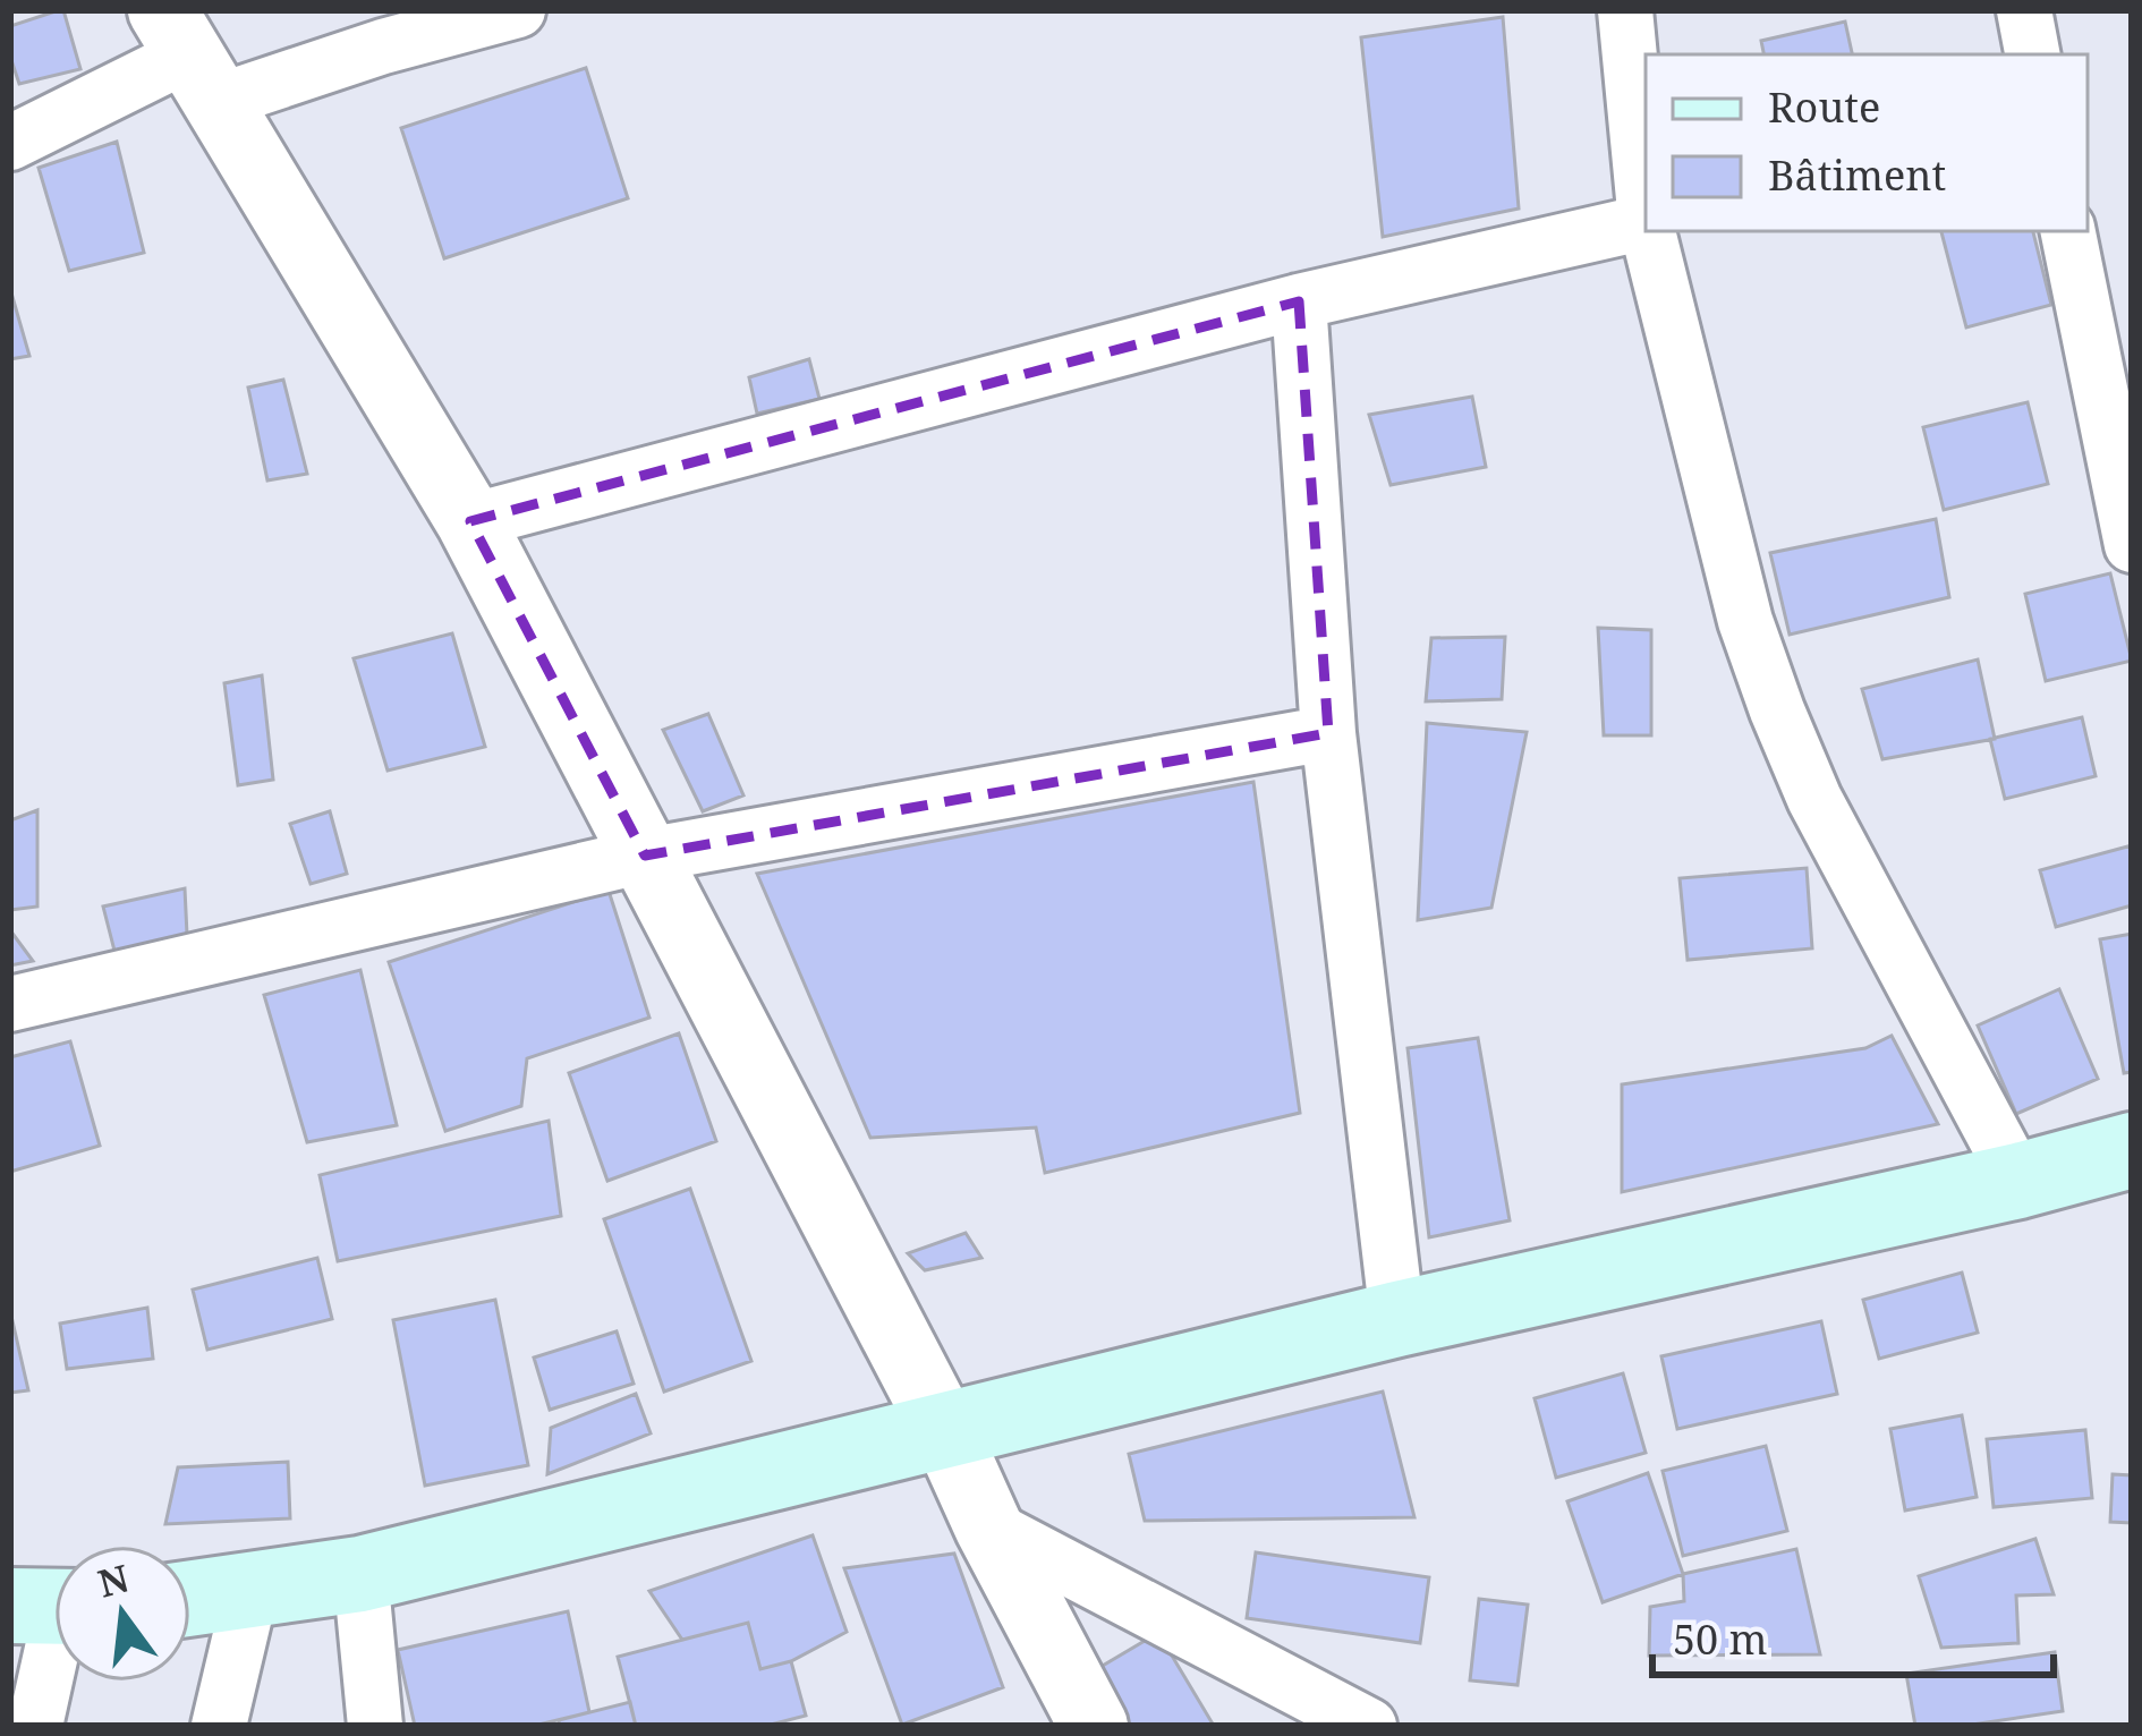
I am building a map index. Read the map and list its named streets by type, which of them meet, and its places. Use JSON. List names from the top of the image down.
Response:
{
  "legend": ["Route", "Bâtiment"],
  "scale_bar": "50 m",
  "north": "top"
}
